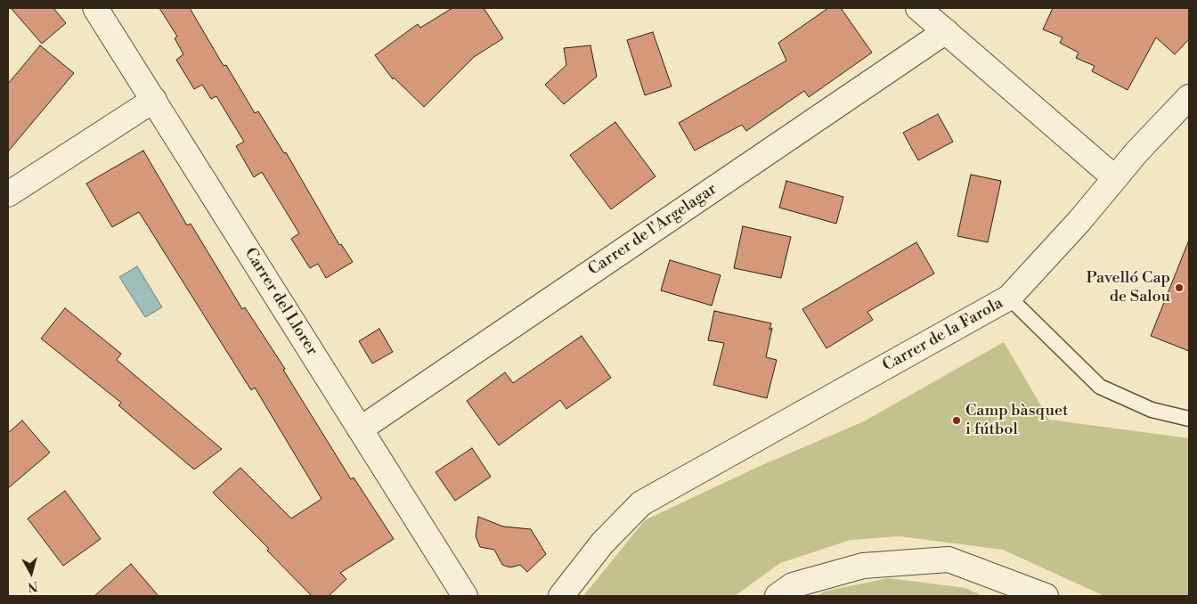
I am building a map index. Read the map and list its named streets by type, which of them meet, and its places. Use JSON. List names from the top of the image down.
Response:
{
  "streets": {
    "street": ["Carrer de l'Argelagar", "Carrer del Llorer", "Carrer de la Farola"]
  },
  "crossings": [
    ["Carrer de l'Argelagar", "Carrer del Llorer"]
  ],
  "places": ["Pavelló Cap de Salou", "Camp bàsquet i fútbol"],
  "north": "bottom"
}
